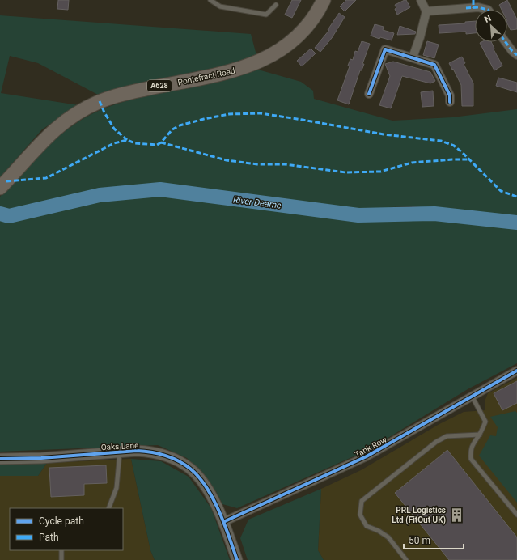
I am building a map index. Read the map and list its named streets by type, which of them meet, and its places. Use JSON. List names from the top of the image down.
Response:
{
  "streets": {
    "highway": ["Pontefract Road", "A628"],
    "street": ["Oaks Lane", "Tank Row"]
  },
  "crossings": [
    ["Oaks Lane", "Tank Row"]
  ],
  "water": ["River Dearne"],
  "places": {
    "building": ["PRL Logistics Ltd (FitOut UK)"]
  },
  "legend": ["Cycle path", "Path"],
  "scale_bar": "50 m",
  "north": "top left"
}
